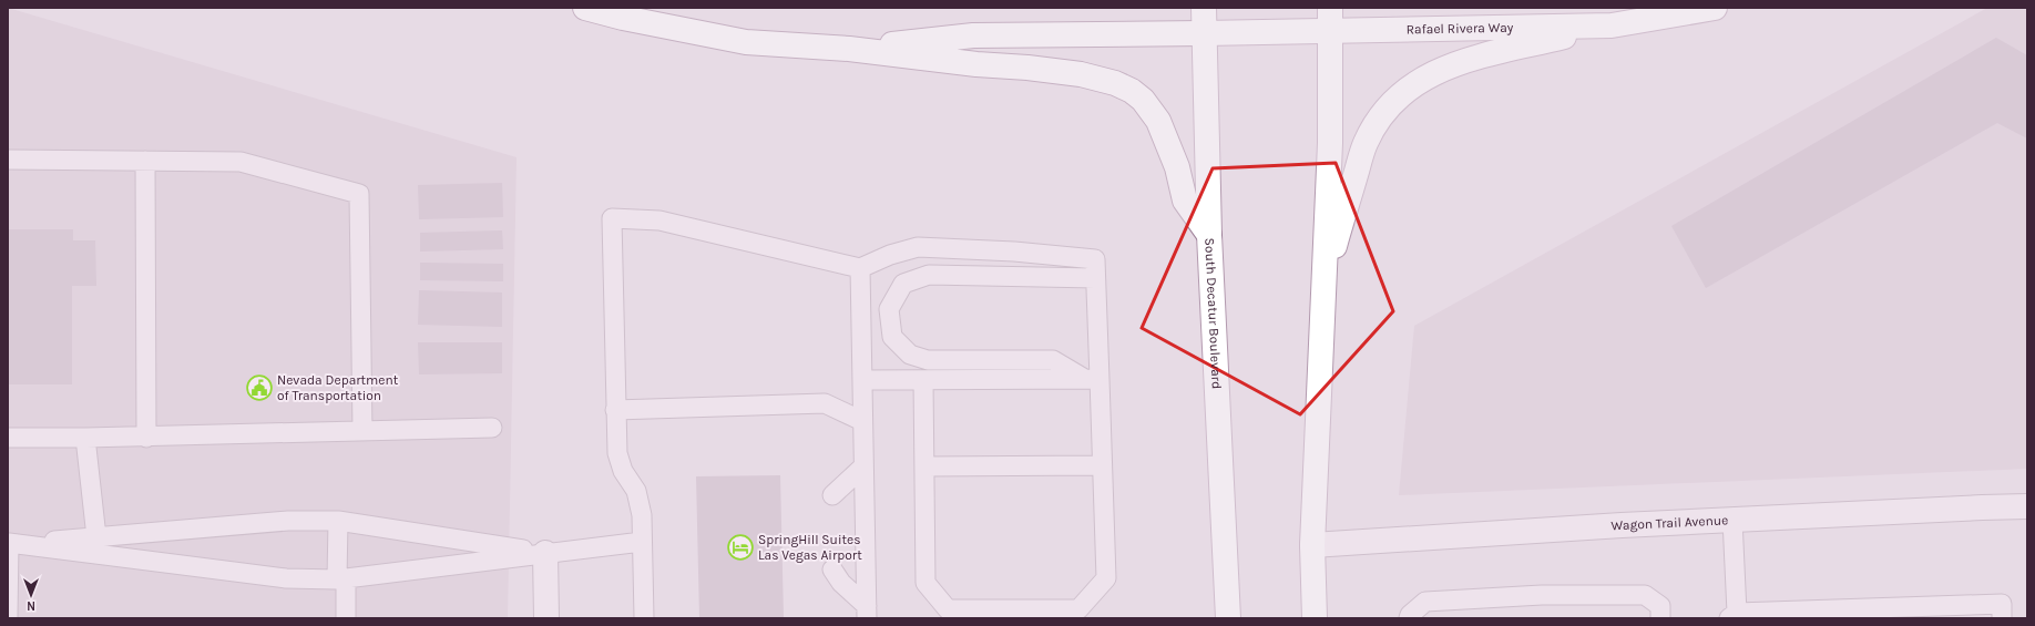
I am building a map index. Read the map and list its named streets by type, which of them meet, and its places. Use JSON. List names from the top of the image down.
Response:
{
  "streets": {
    "main road": ["Rafael Rivera Way", "South Decatur Boulevard"],
    "street": ["Wagon Trail Avenue"]
  },
  "crossings": [
    ["Rafael Rivera Way", "South Decatur Boulevard"]
  ],
  "places": {
    "public building": ["Nevada Department of Transportation"],
    "hotel": ["SpringHill Suites Las Vegas Airport"]
  },
  "north": "bottom"
}
